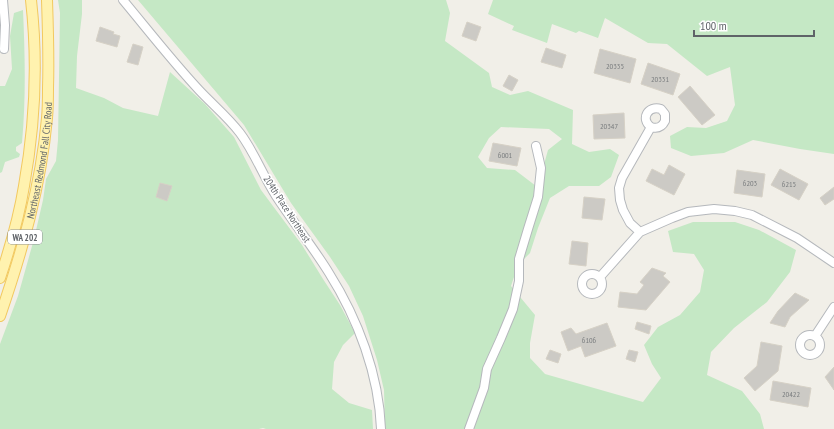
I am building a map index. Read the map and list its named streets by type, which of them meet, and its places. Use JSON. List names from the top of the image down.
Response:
{
  "streets": {
    "main road": ["Northeast Redmond Fall City Road", "WA 202"],
    "street": ["204th Place Northeast"]
  },
  "house_numbers": [
    "20335",
    "20331",
    "20347",
    "6001",
    "6203",
    "6215",
    "6106",
    "20422"
  ],
  "scale_bar": "100 m"
}
